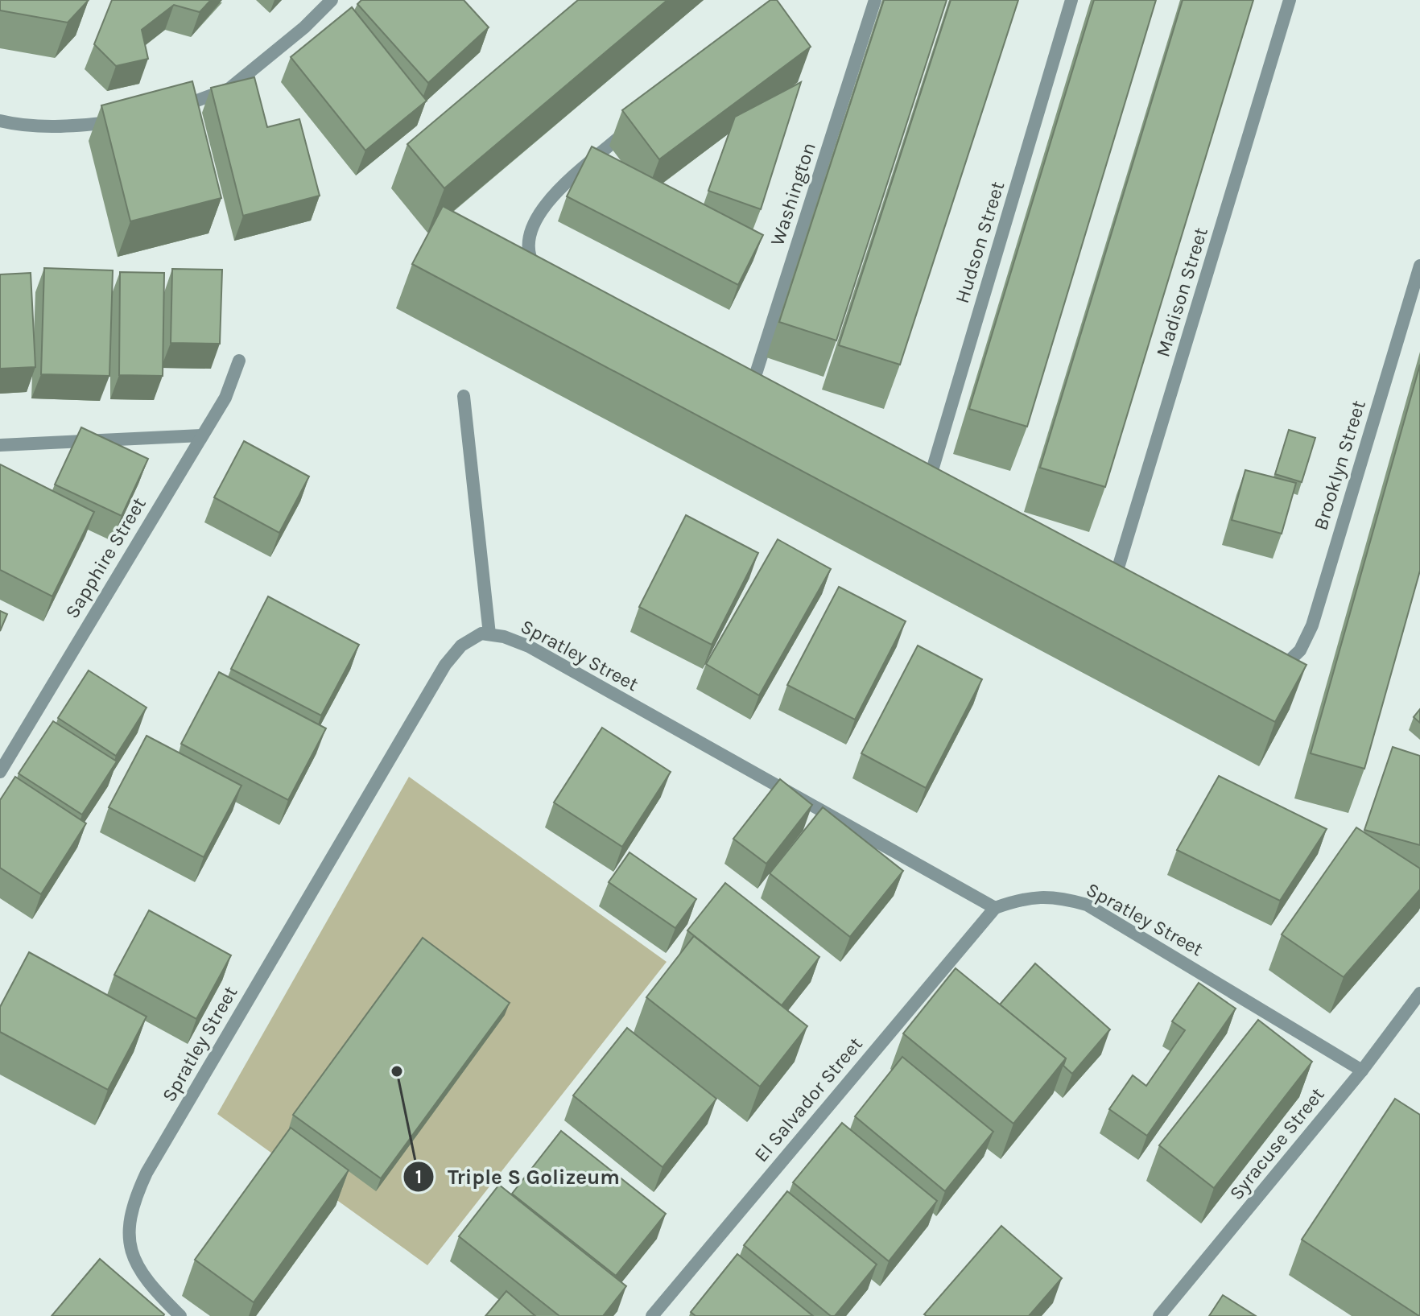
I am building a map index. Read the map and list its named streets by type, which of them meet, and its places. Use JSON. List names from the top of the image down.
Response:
{
  "streets": {
    "street": [
      "Washington",
      "Hudson Street",
      "Madison Street",
      "Brooklyn Street",
      "Sapphire Street",
      "Spratley Street",
      "El Salvador Street",
      "Syracuse Street"
    ]
  },
  "crossings": [
    ["Spratley Street", "El Salvador Street"],
    ["Spratley Street", "Syracuse Street"]
  ],
  "places": ["Triple S Golizeum"]
}
